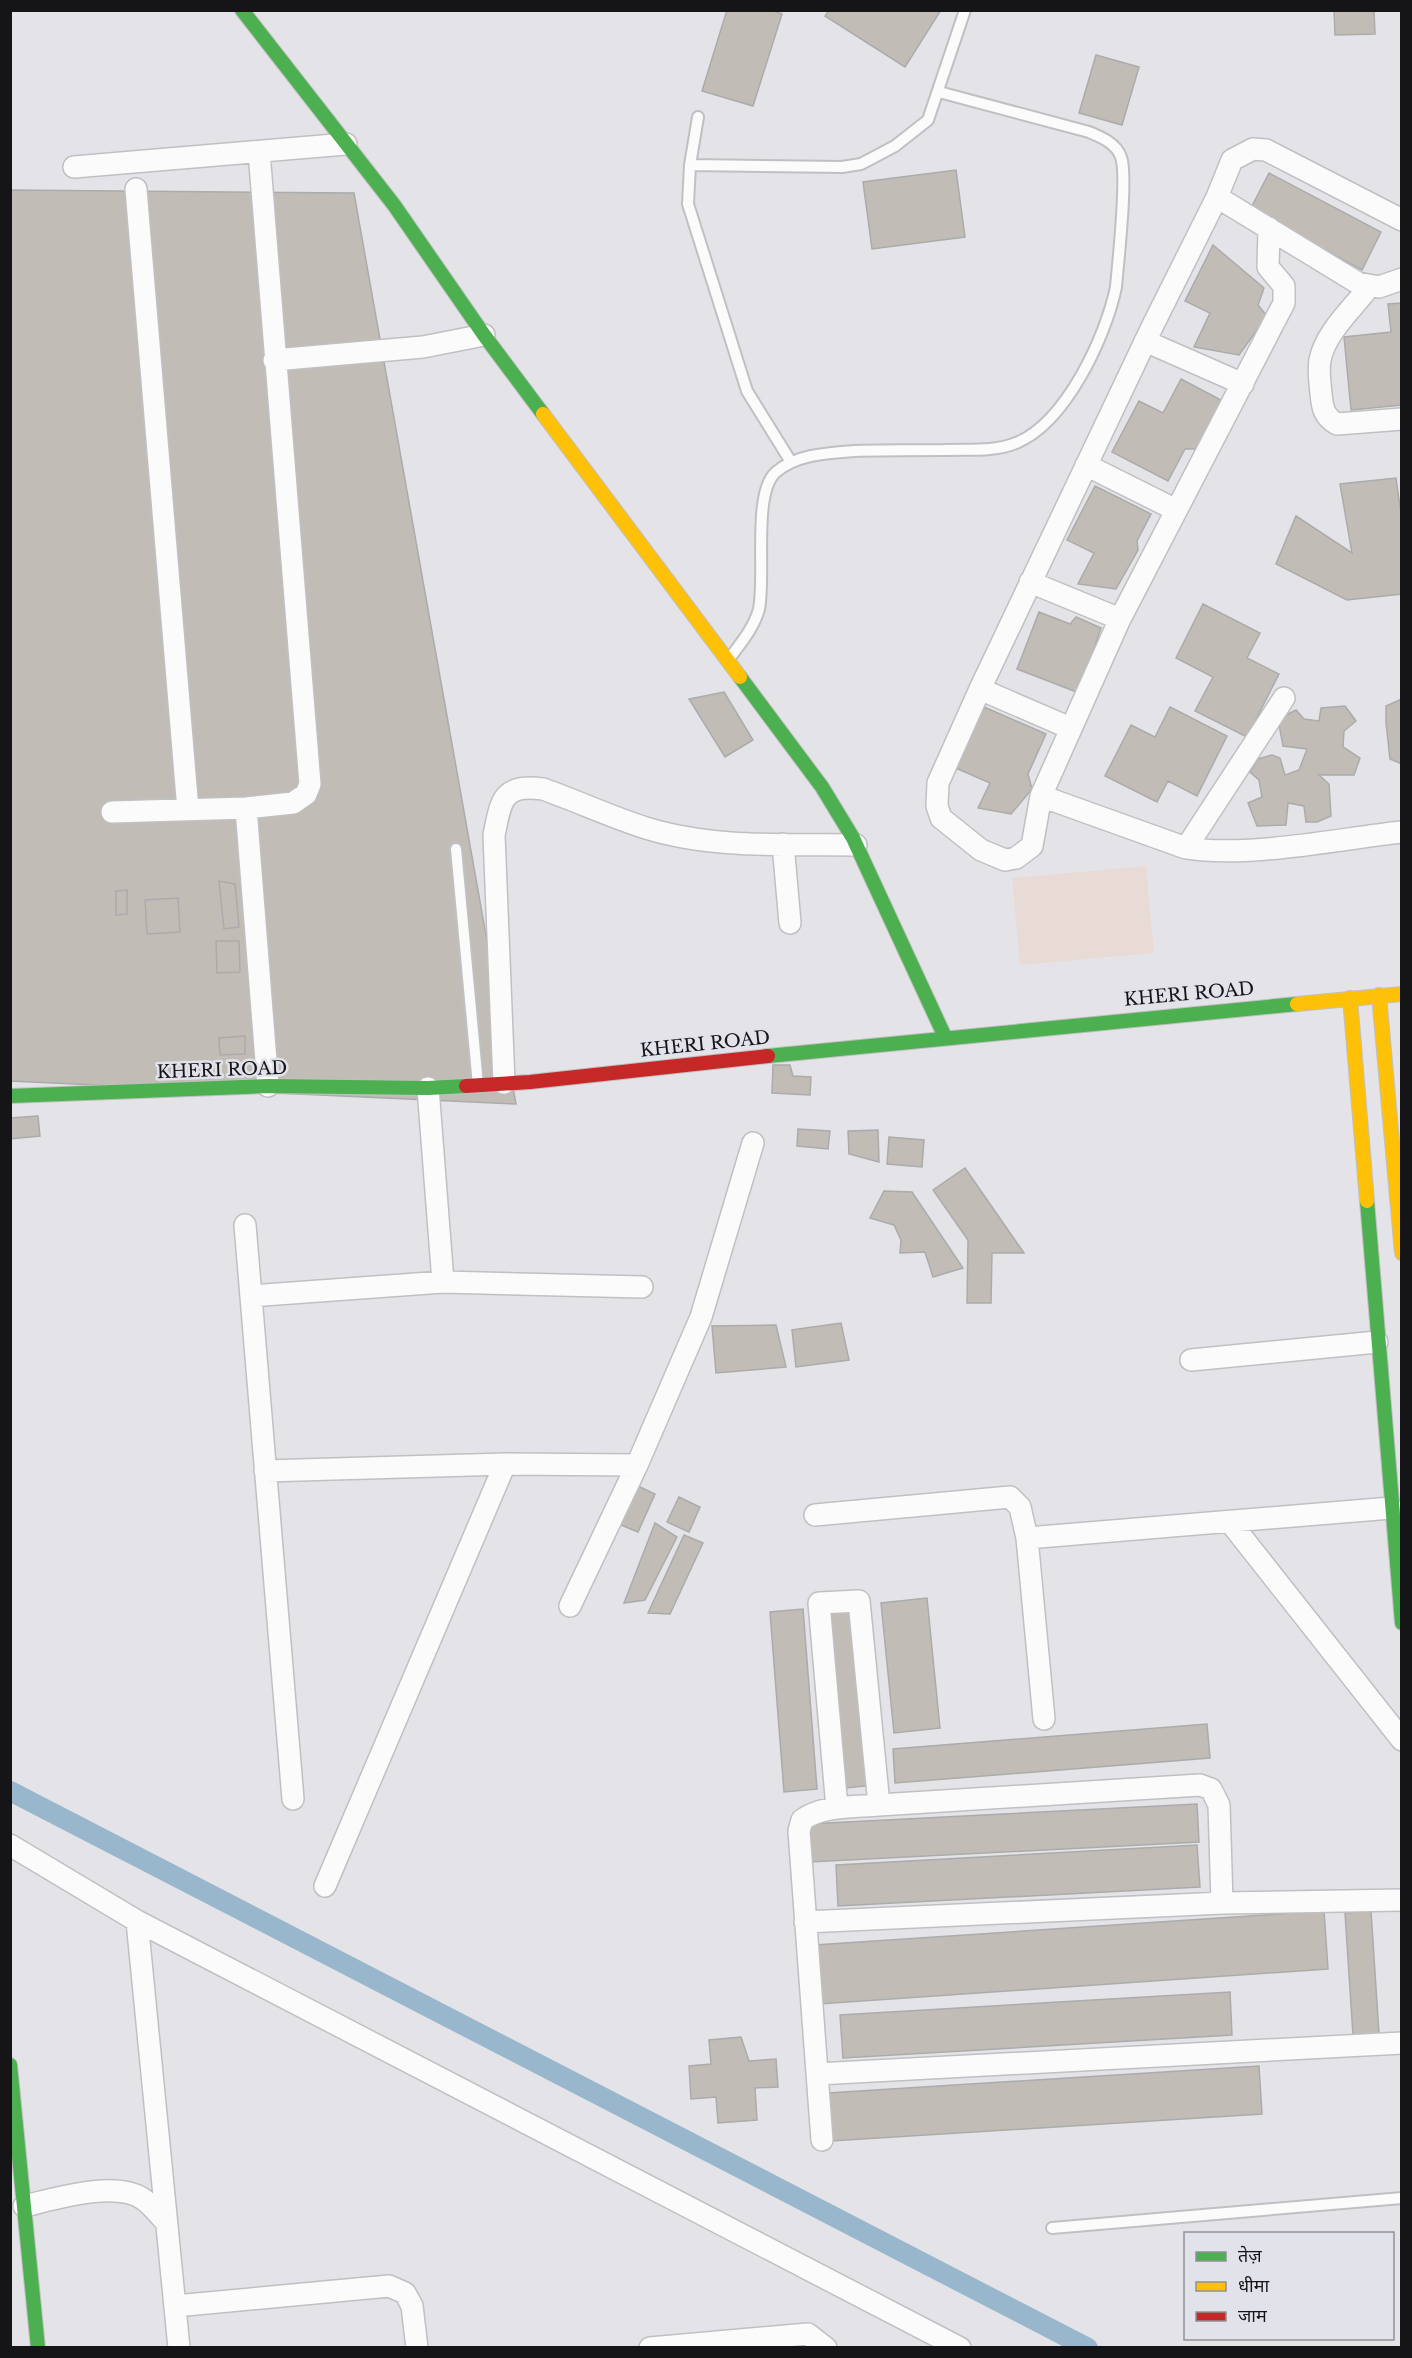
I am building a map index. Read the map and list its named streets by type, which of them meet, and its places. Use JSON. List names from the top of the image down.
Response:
{
  "streets": {
    "street": ["KHERI ROAD"]
  },
  "legend": ["तेज़", "धीमा", "जाम"]
}
